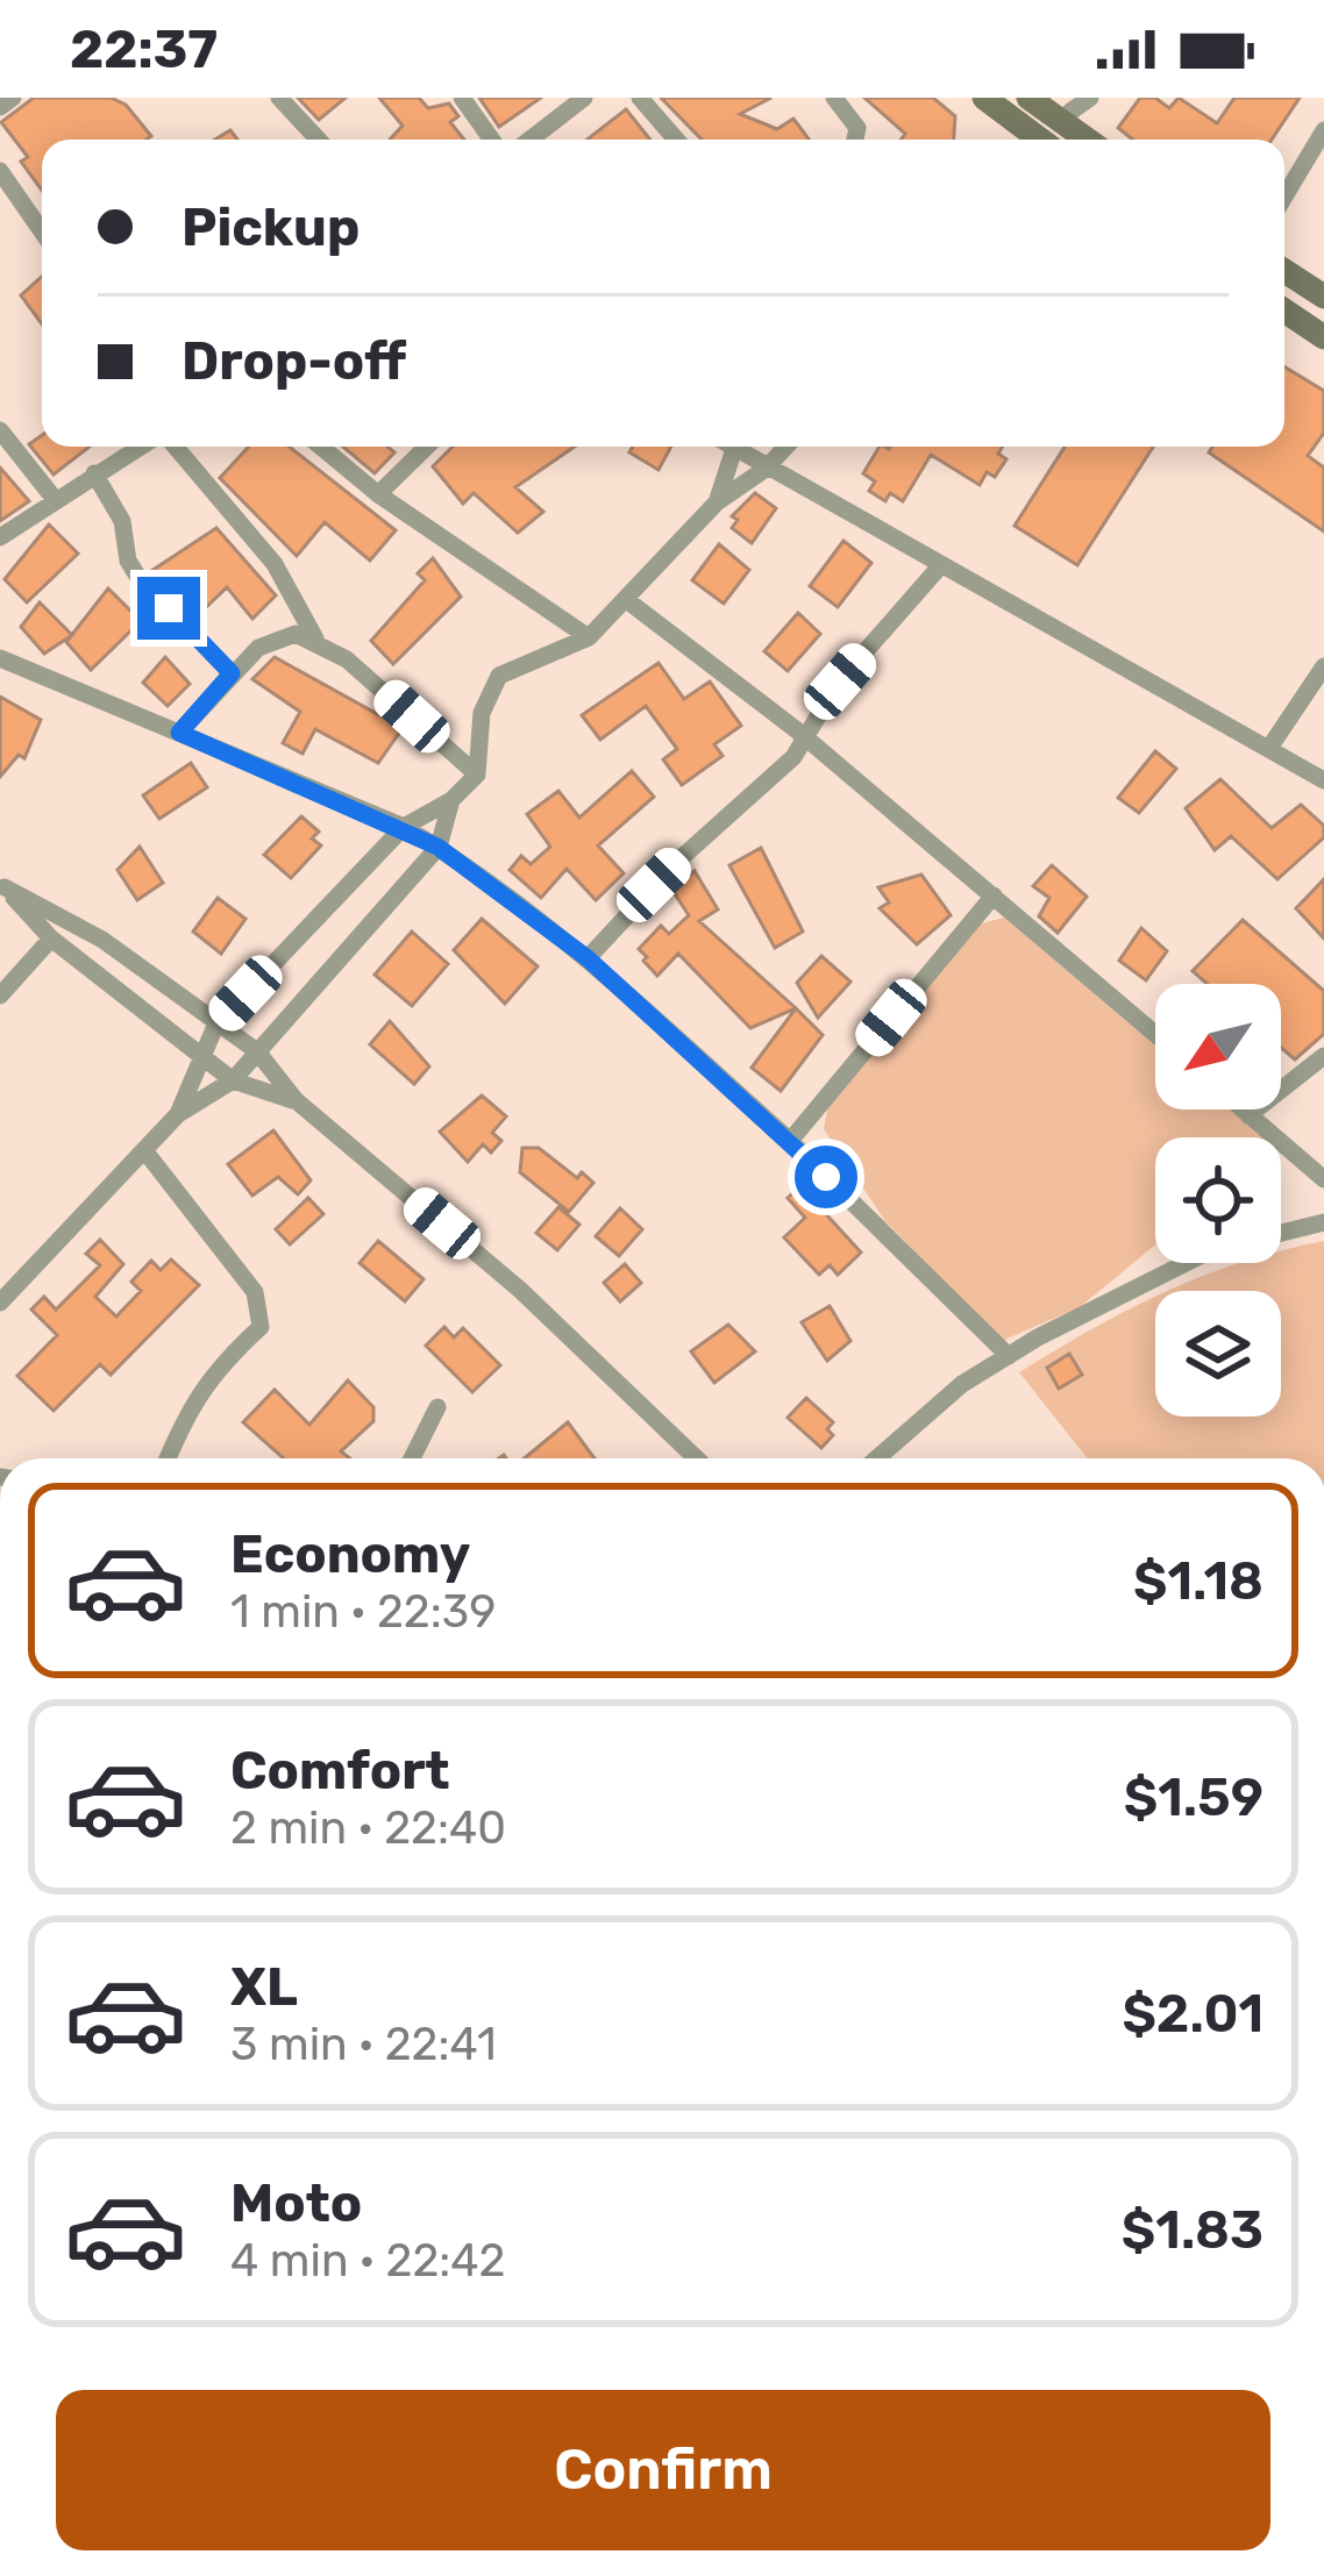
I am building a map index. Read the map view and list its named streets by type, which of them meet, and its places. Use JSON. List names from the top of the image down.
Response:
{
  "north": "bottom left",
  "page": {
    "status": "22:37",
    "banner": ["Pickup", "Drop-off"],
    "list": [
      {
        "name": "Economy",
        "note": "1 min · 22:39",
        "value": "$1.18"
      },
      {
        "name": "Comfort",
        "note": "2 min · 22:40",
        "value": "$1.59"
      },
      {
        "name": "XL",
        "note": "3 min · 22:41",
        "value": "$2.01"
      },
      {
        "name": "Moto",
        "note": "4 min · 22:42",
        "value": "$1.83"
      }
    ],
    "buttons": "Confirm"
  }
}
